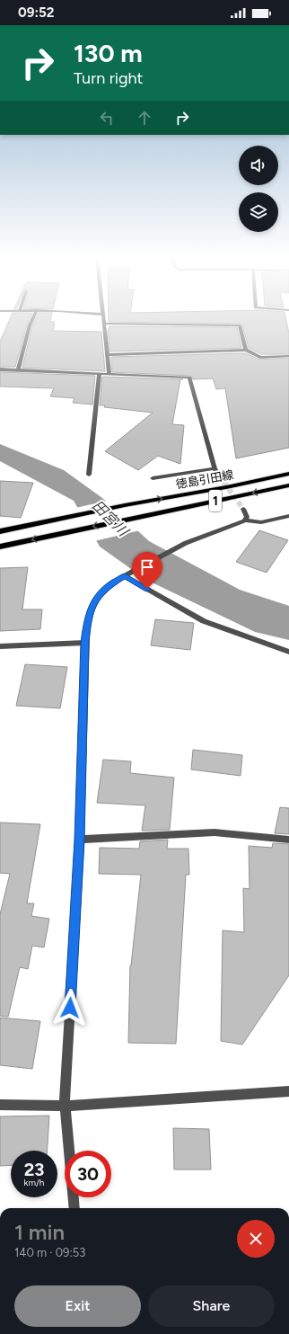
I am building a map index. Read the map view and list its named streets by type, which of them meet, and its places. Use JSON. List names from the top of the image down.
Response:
{
  "streets": {
    "main road": ["徳島引田線", "1"]
  },
  "water": ["田宮川"],
  "page": {
    "status": "09:52",
    "turn": ["130 m", "Turn right"],
    "speed": "23 km/h",
    "limit": "30",
    "heading": ["1 min", "140 m · 09:53"],
    "buttons": ["Exit", "Share"]
  }
}
